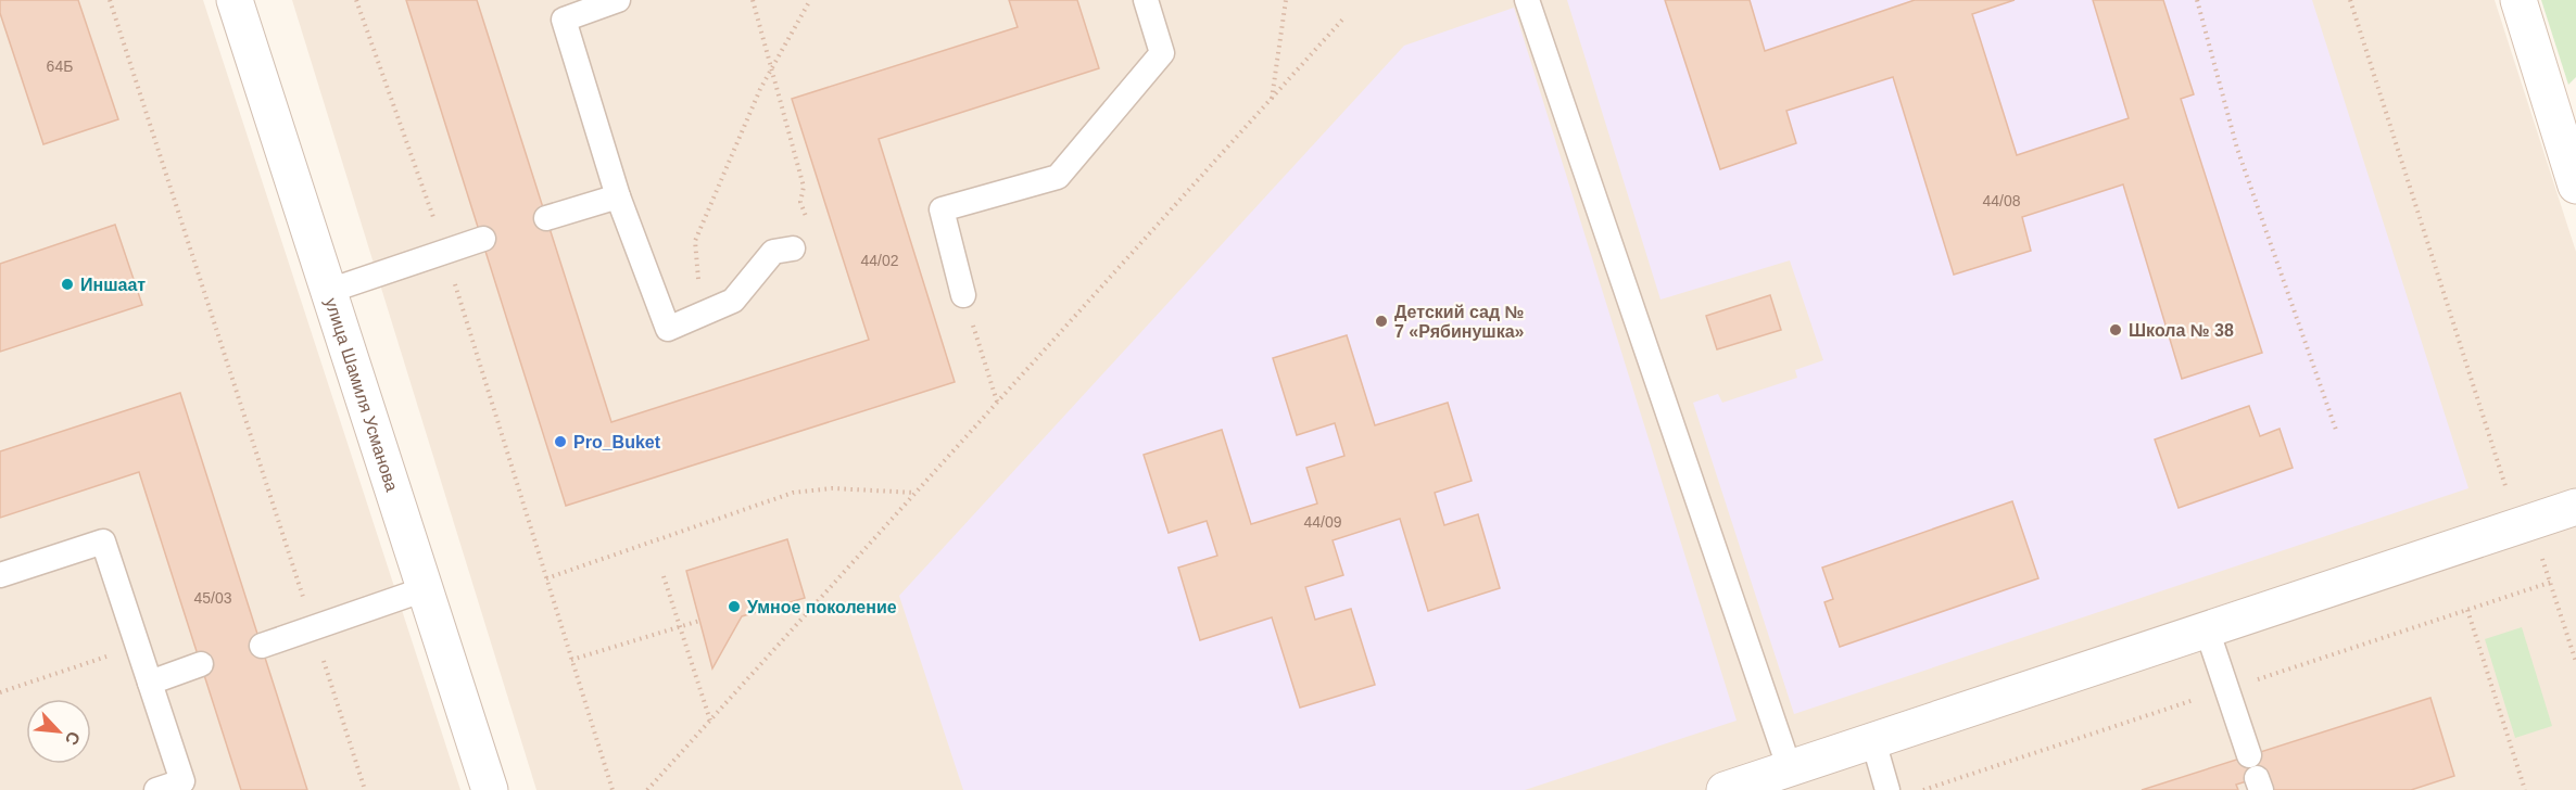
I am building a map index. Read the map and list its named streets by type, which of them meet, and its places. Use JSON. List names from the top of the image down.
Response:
{
  "streets": {
    "street": ["улица Шамиля Усманова"]
  },
  "places": [
    "Иншаат",
    "Детский сад № 7 «Рябинушка»",
    "Школа № 38",
    "Pro_Buket",
    "Умное поколение"
  ],
  "house_numbers": [
    "64Б",
    "44/08",
    "44/02",
    "44/09",
    "45/03"
  ],
  "north": "bottom right"
}
